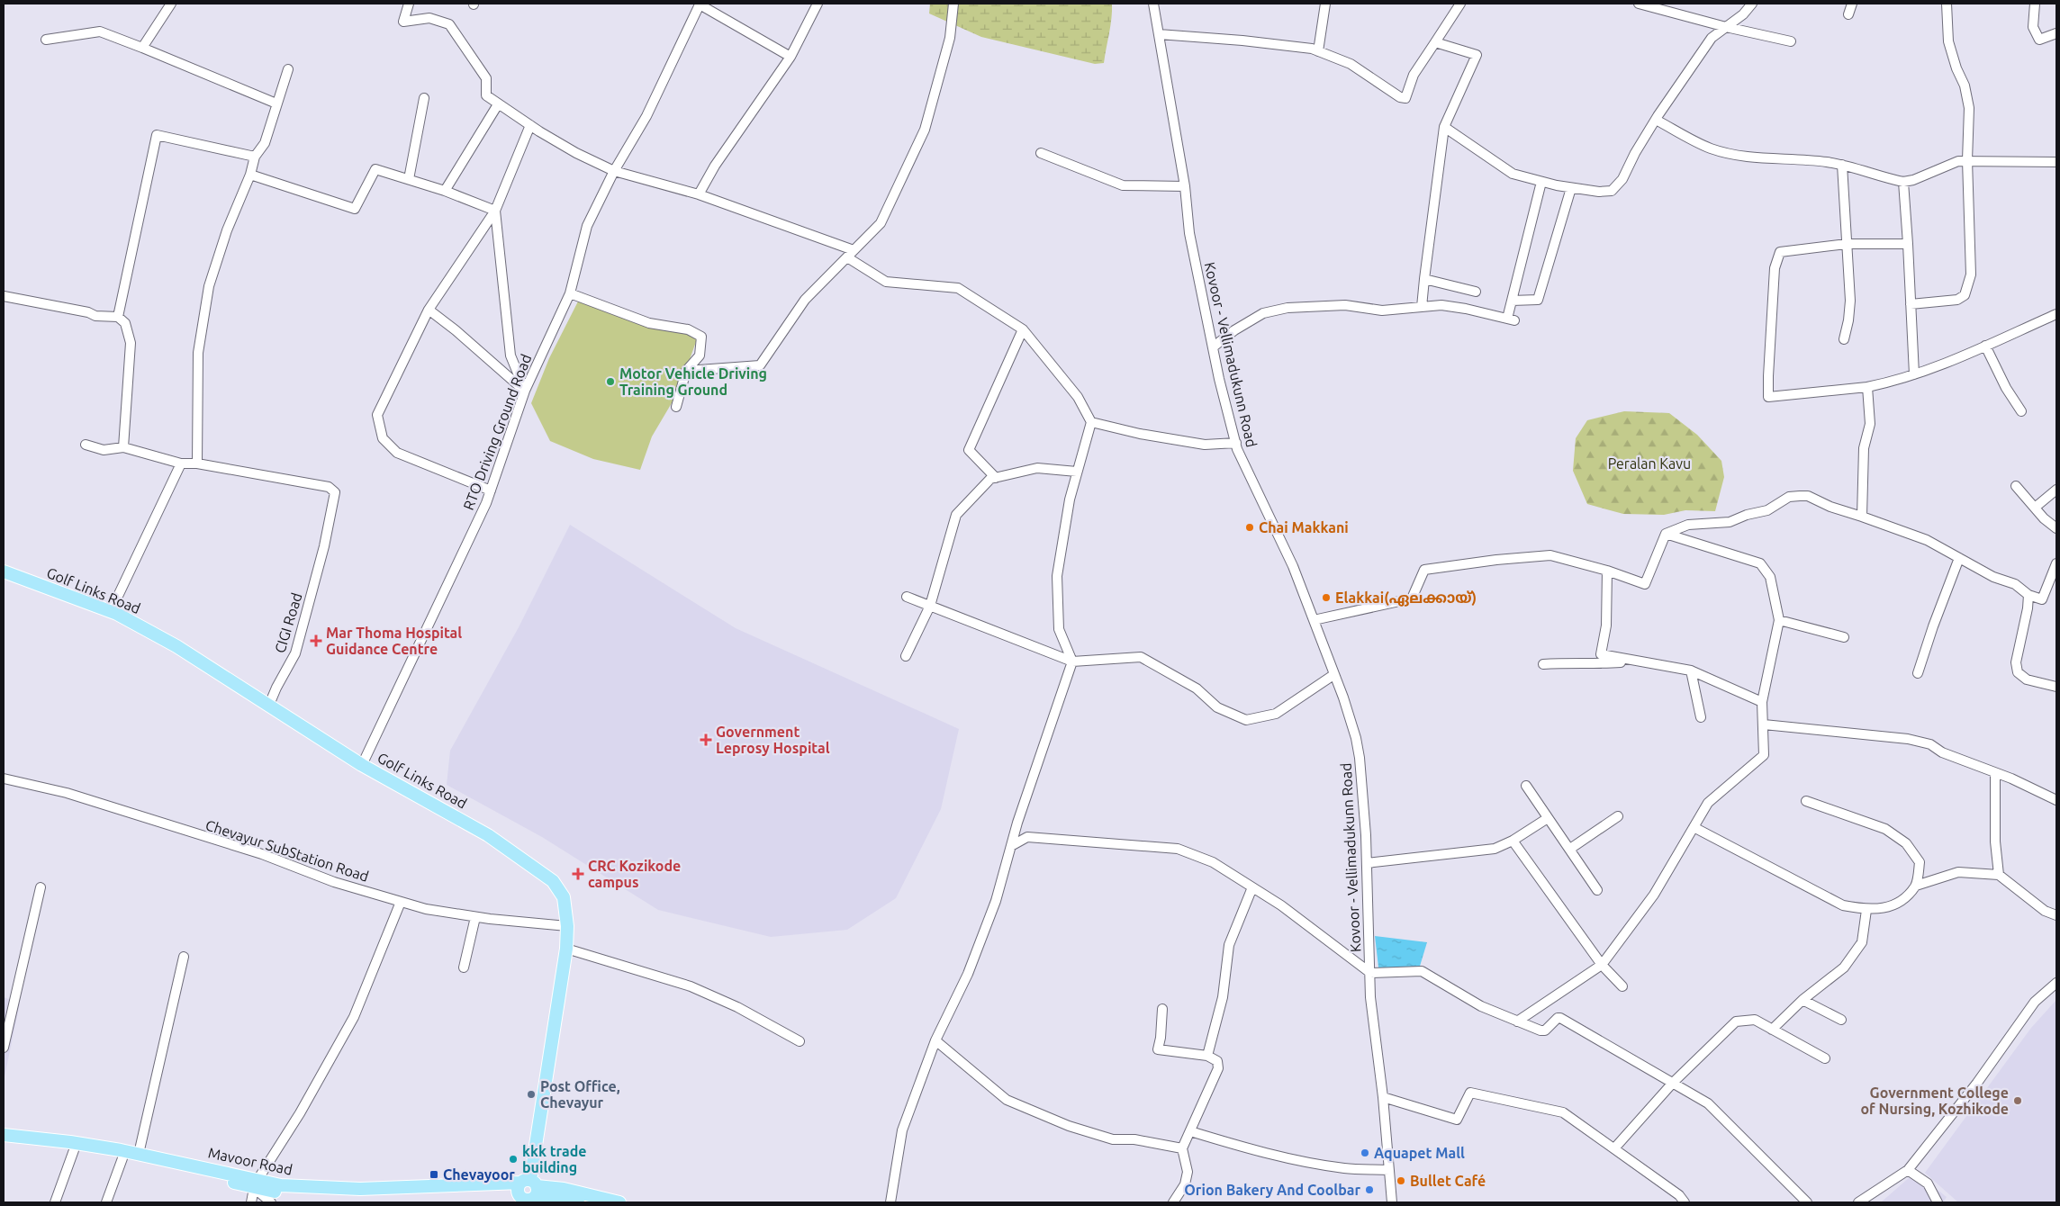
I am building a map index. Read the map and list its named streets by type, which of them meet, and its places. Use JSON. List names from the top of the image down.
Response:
{
  "streets": {
    "main road": ["Golf Links Road", "Mavoor Road"],
    "street": [
      "Kovoor - Vellimadukunn Road",
      "RTO Driving Ground Road",
      "CIGI Road",
      "Chevayur SubStation Road"
    ]
  },
  "crossings": [
    ["RTO Driving Ground Road", "Golf Links Road"],
    ["Golf Links Road", "CIGI Road"],
    ["Golf Links Road", "Chevayur SubStation Road"],
    ["Golf Links Road", "Mavoor Road"]
  ],
  "parks": ["Peralan Kavu"],
  "places": {
    "other": [
      "Motor Vehicle Driving Training Ground",
      "Chai Makkani",
      "Elakkai(ഏലക്കായ്)",
      "Post Office, Chevayur",
      "Government College of Nursing, Kozhikode",
      "Aquapet Mall",
      "kkk trade building",
      "Bullet Café",
      "Orion Bakery And Coolbar"
    ],
    "health": ["Mar Thoma Hospital Guidance Centre", "Government Leprosy Hospital", "CRC Kozikode campus"],
    "transit": ["Chevayoor"]
  }
}
